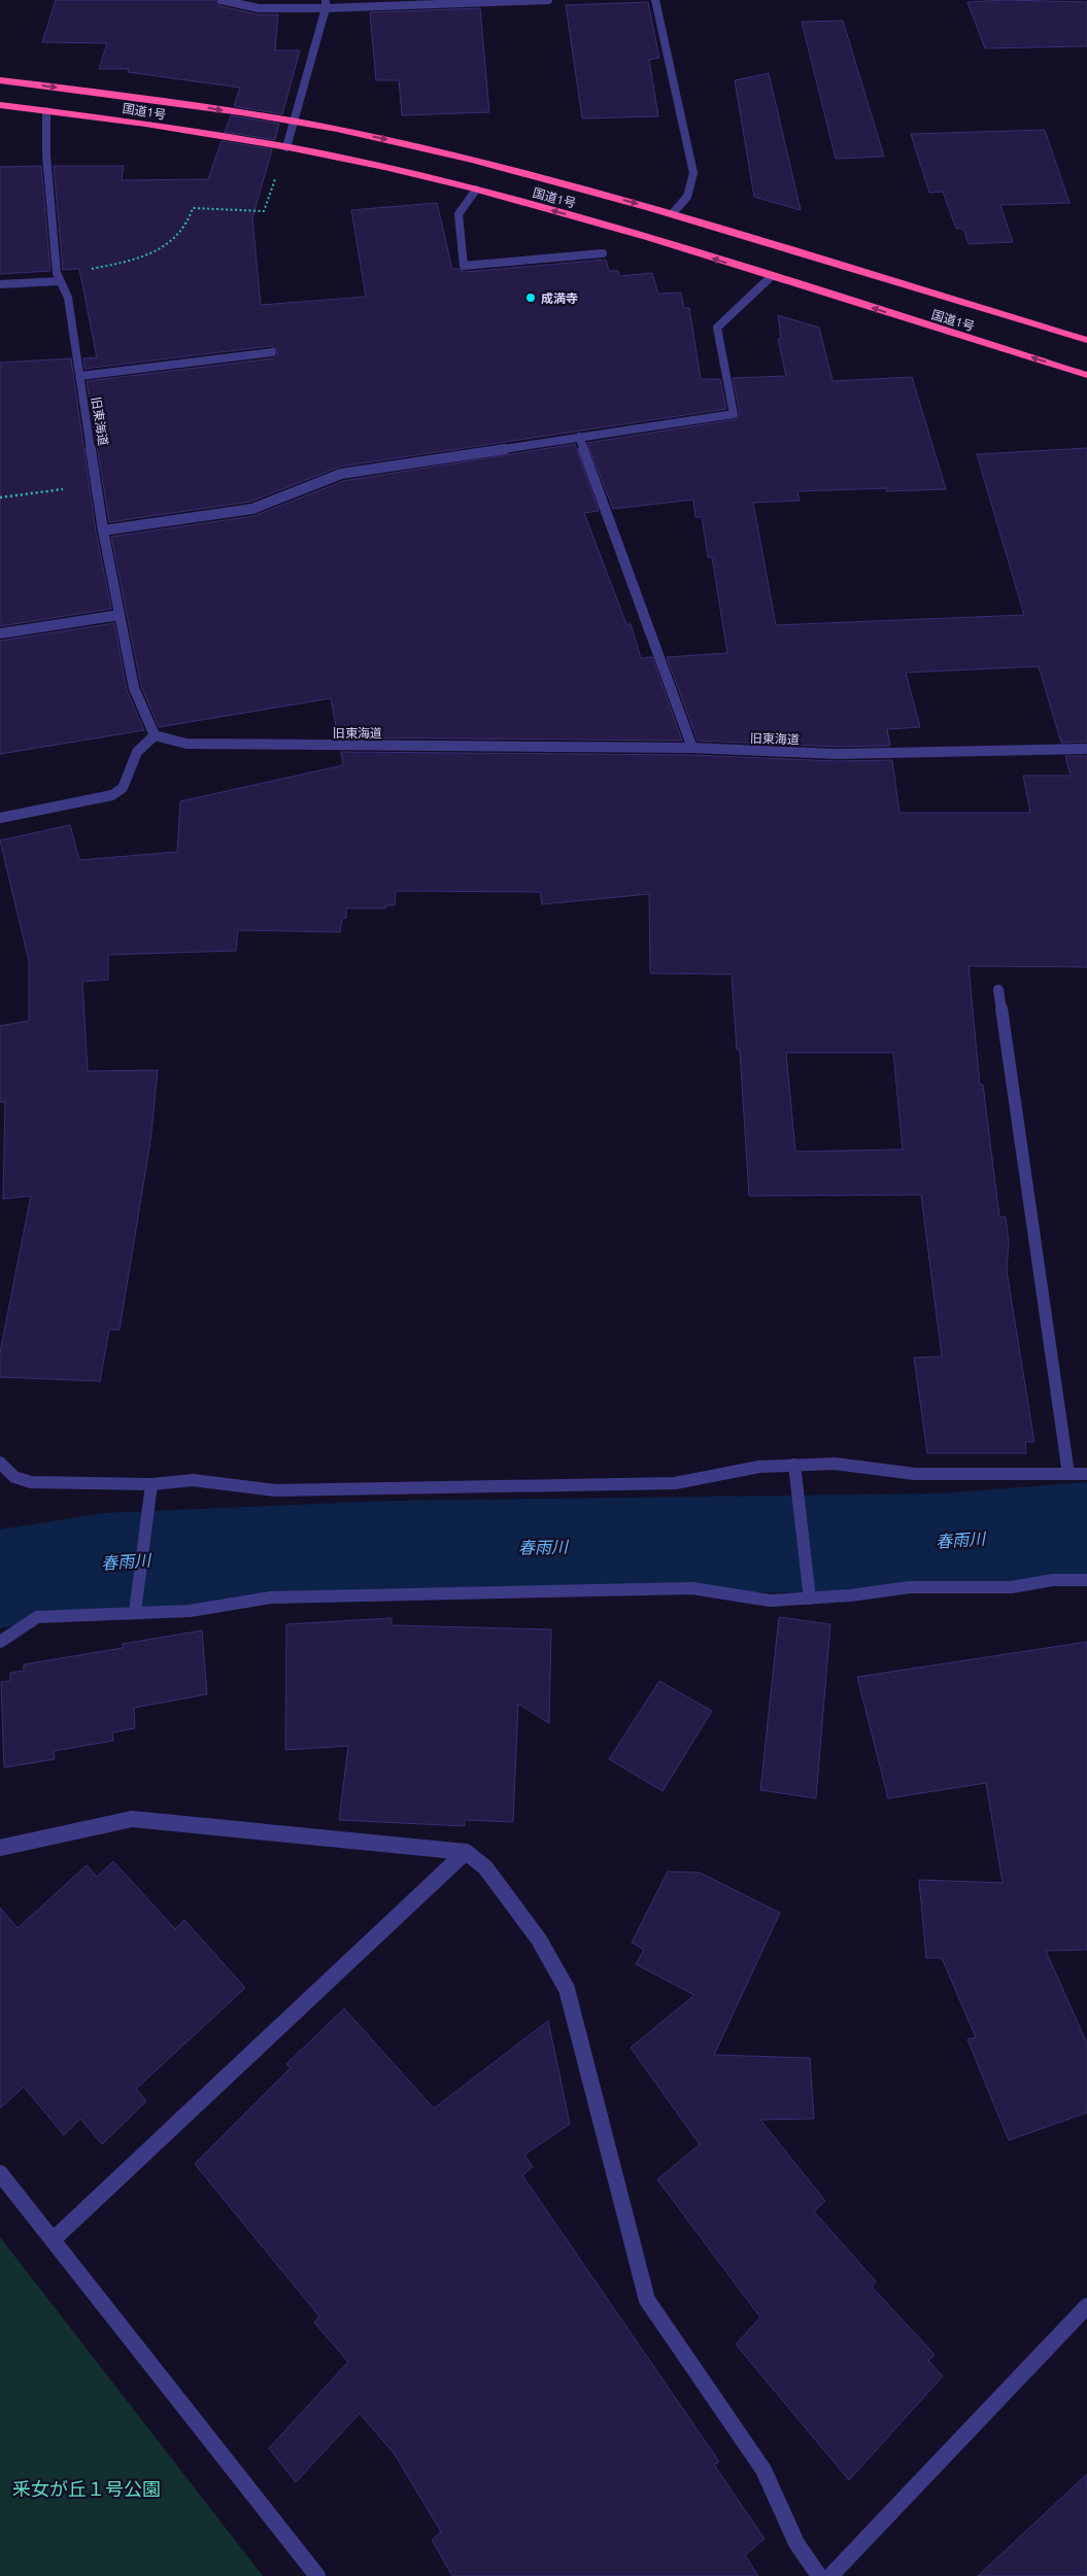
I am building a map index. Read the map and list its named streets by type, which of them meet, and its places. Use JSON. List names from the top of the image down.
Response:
{
  "streets": {
    "highway": ["国道1号"],
    "street": ["旧東海道"]
  },
  "crossings": [
    ["国道1号", "旧東海道"]
  ],
  "water": ["春雨川"],
  "parks": ["釆女が丘１号公園"],
  "places": ["成満寺"]
}
